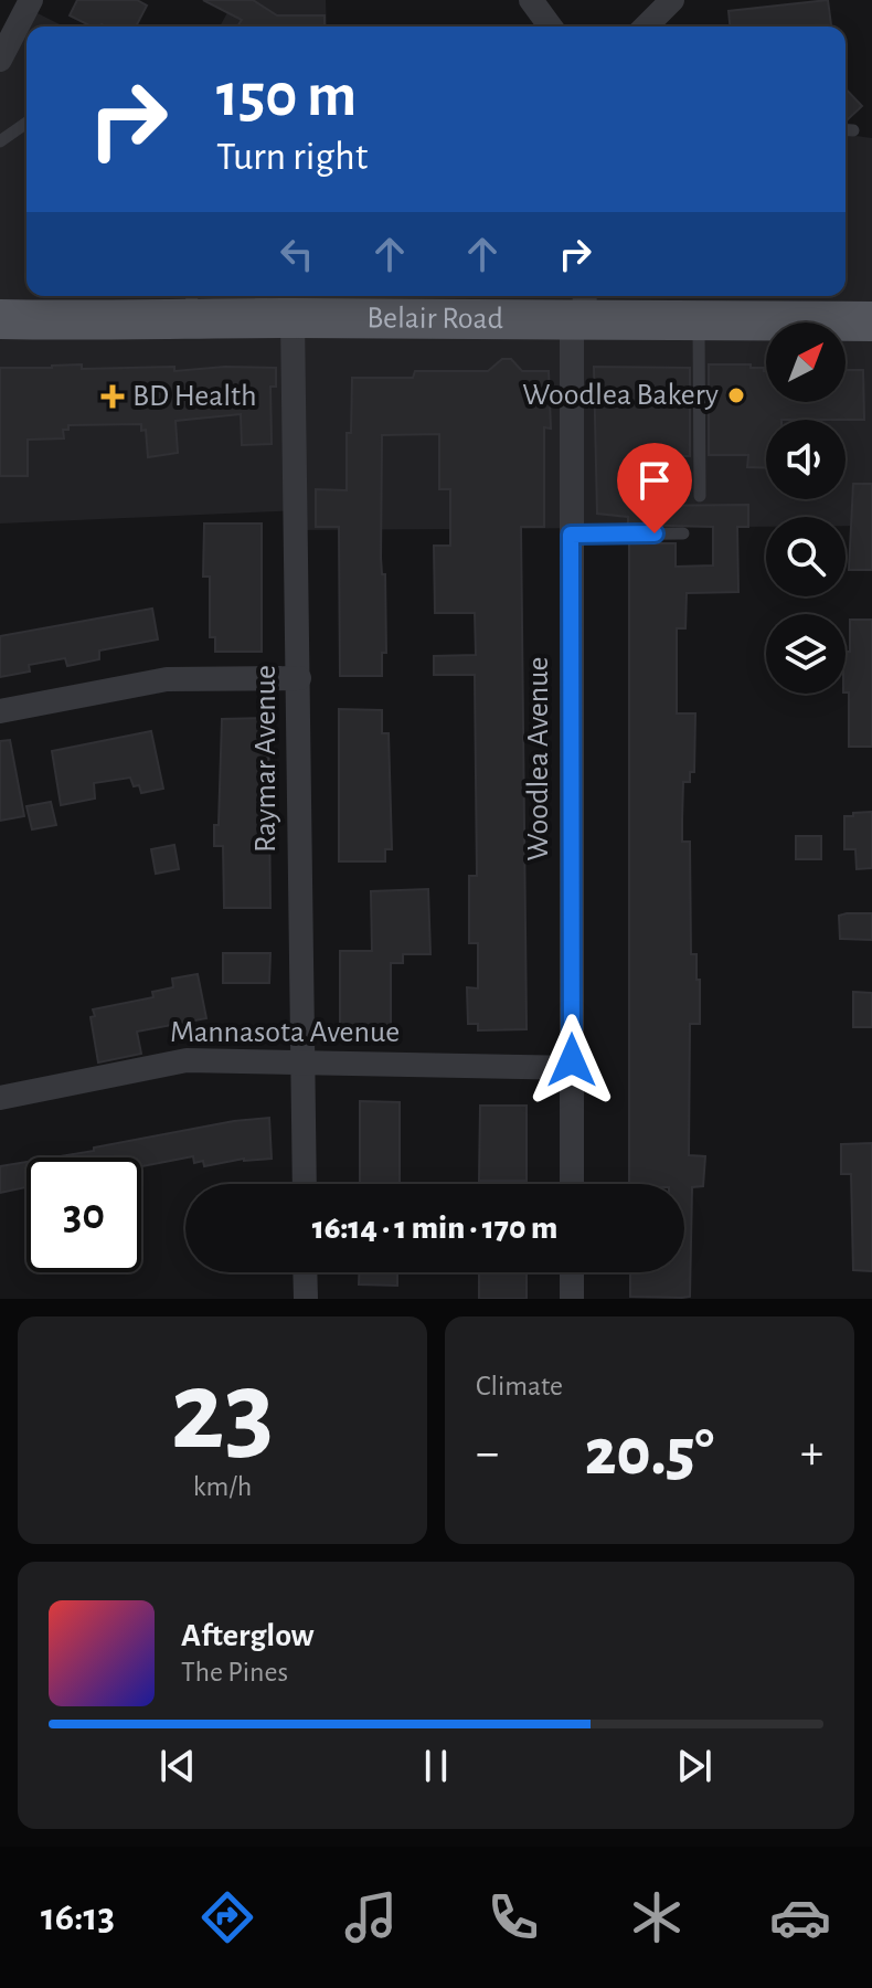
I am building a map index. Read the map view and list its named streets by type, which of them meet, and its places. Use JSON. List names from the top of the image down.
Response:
{
  "streets": {
    "main road": ["Belair Road"],
    "street": ["Raymar Avenue", "Woodlea Avenue", "Mannasota Avenue"]
  },
  "crossings": [
    ["Belair Road", "Raymar Avenue"],
    ["Belair Road", "Woodlea Avenue"],
    ["Raymar Avenue", "Mannasota Avenue"],
    ["Woodlea Avenue", "Mannasota Avenue"]
  ],
  "places": {
    "other": ["Woodlea Bakery"],
    "health": ["BD Health"]
  },
  "north": "top right",
  "page": {
    "turn": ["150 m", "Turn right"],
    "limit": "30",
    "trip": "16:14 · 1 min · 170 m",
    "tile": [
      ["23", "km/h"],
      "Climate"
    ],
    "heat": ["−", "20.5°", "+"],
    "song": ["Afterglow", "The Pines"],
    "tabs": "16:13"
  }
}
